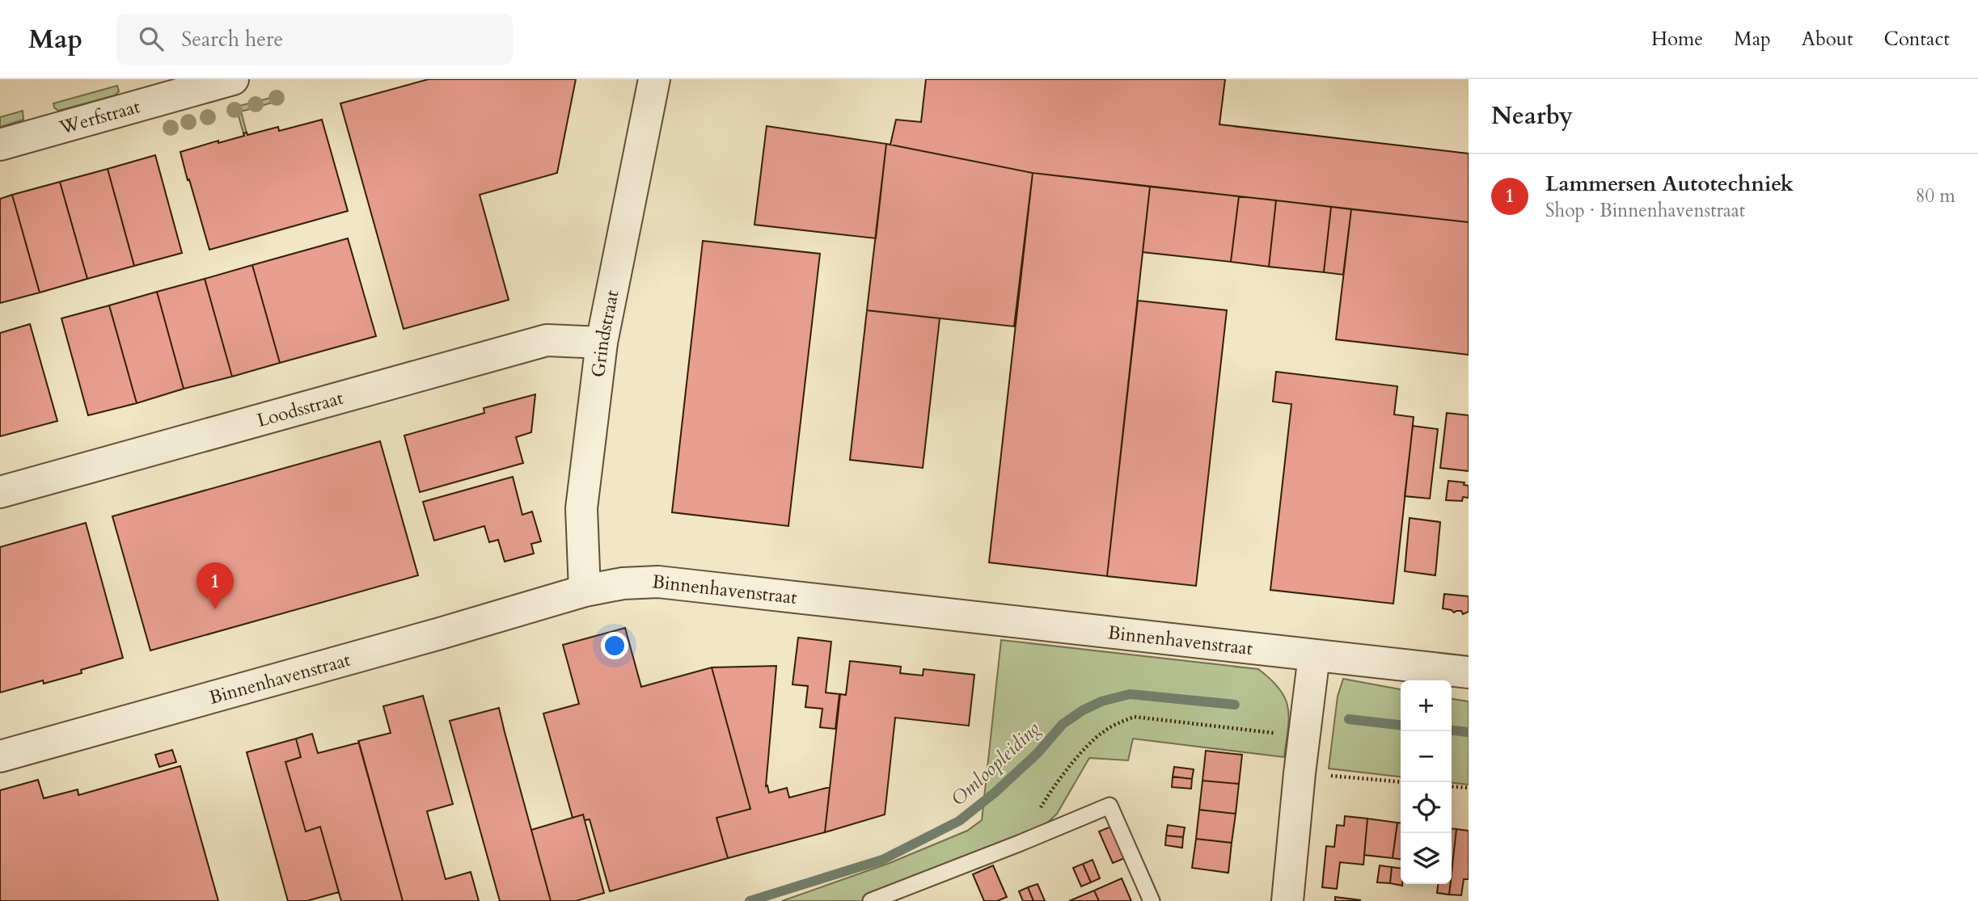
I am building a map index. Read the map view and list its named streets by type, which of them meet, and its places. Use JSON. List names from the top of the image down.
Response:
{
  "streets": {
    "street": [
      "Werfstraat",
      "Grindstraat",
      "Loodsstraat",
      "Binnenhavenstraat"
    ]
  },
  "crossings": [
    ["Grindstraat", "Loodsstraat"],
    ["Grindstraat", "Binnenhavenstraat"]
  ],
  "water": ["Omloopleiding"],
  "page": {
    "header": "Map",
    "search": "Search here",
    "nav": [
      "Home",
      "Map",
      "About",
      "Contact"
    ],
    "heading": "Nearby",
    "list": [
      {
        "mark": "1",
        "name": "Lammersen Autotechniek",
        "note": "Shop · Binnenhavenstraat",
        "value": "80 m"
      }
    ],
    "pins": "1",
    "map_buttons": ["+", "−"]
  }
}
